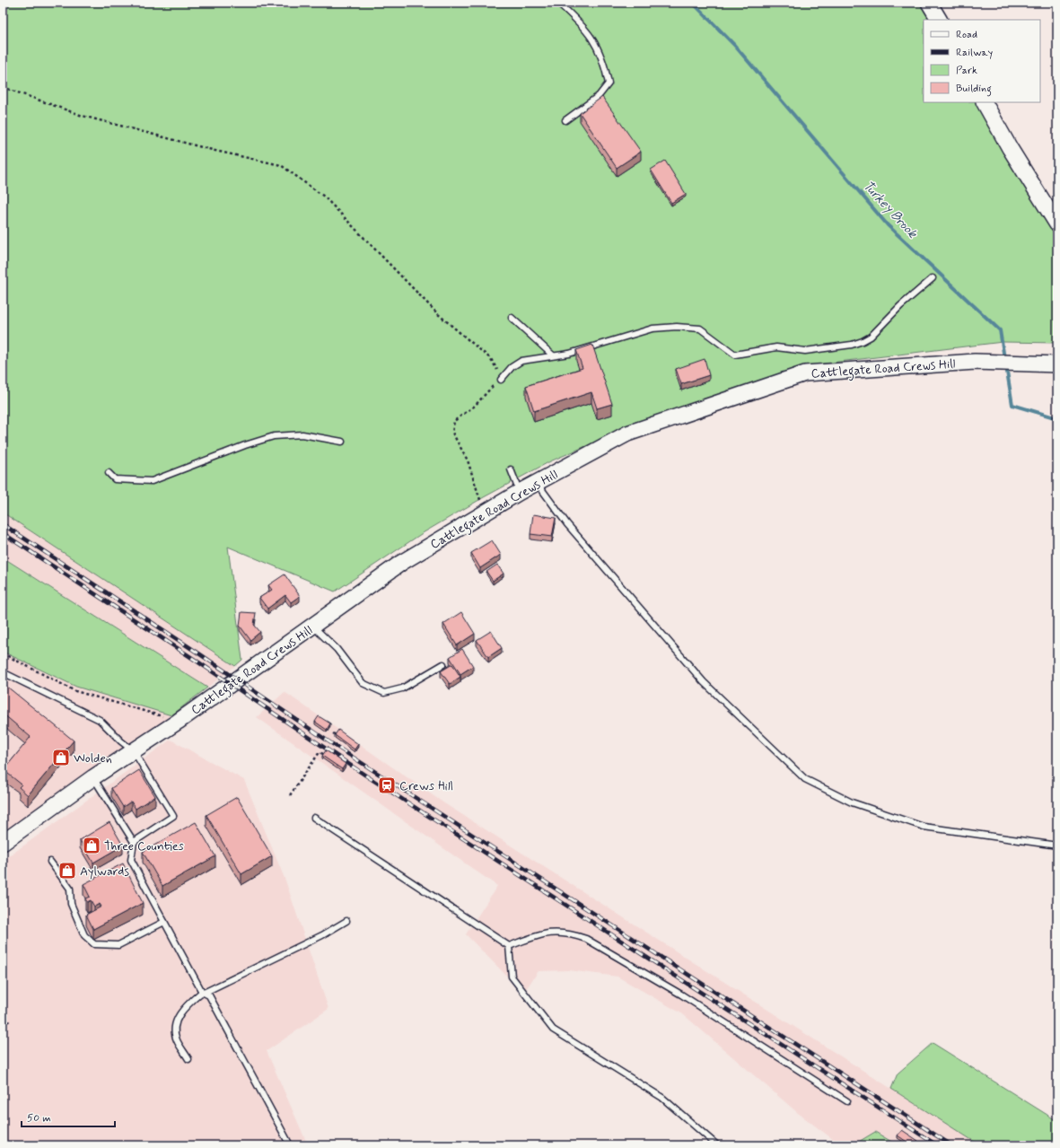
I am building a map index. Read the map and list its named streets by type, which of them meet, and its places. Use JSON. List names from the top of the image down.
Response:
{
  "streets": {
    "street": ["Cattlegate Road Crews Hill"]
  },
  "water": ["Turkey Brook"],
  "places": {
    "shop": ["Wolden", "Three Counties", "Aylwards"],
    "station": ["Crews Hill"]
  },
  "legend": [
    "Road",
    "Railway",
    "Park",
    "Building"
  ],
  "scale_bar": "50 m"
}
